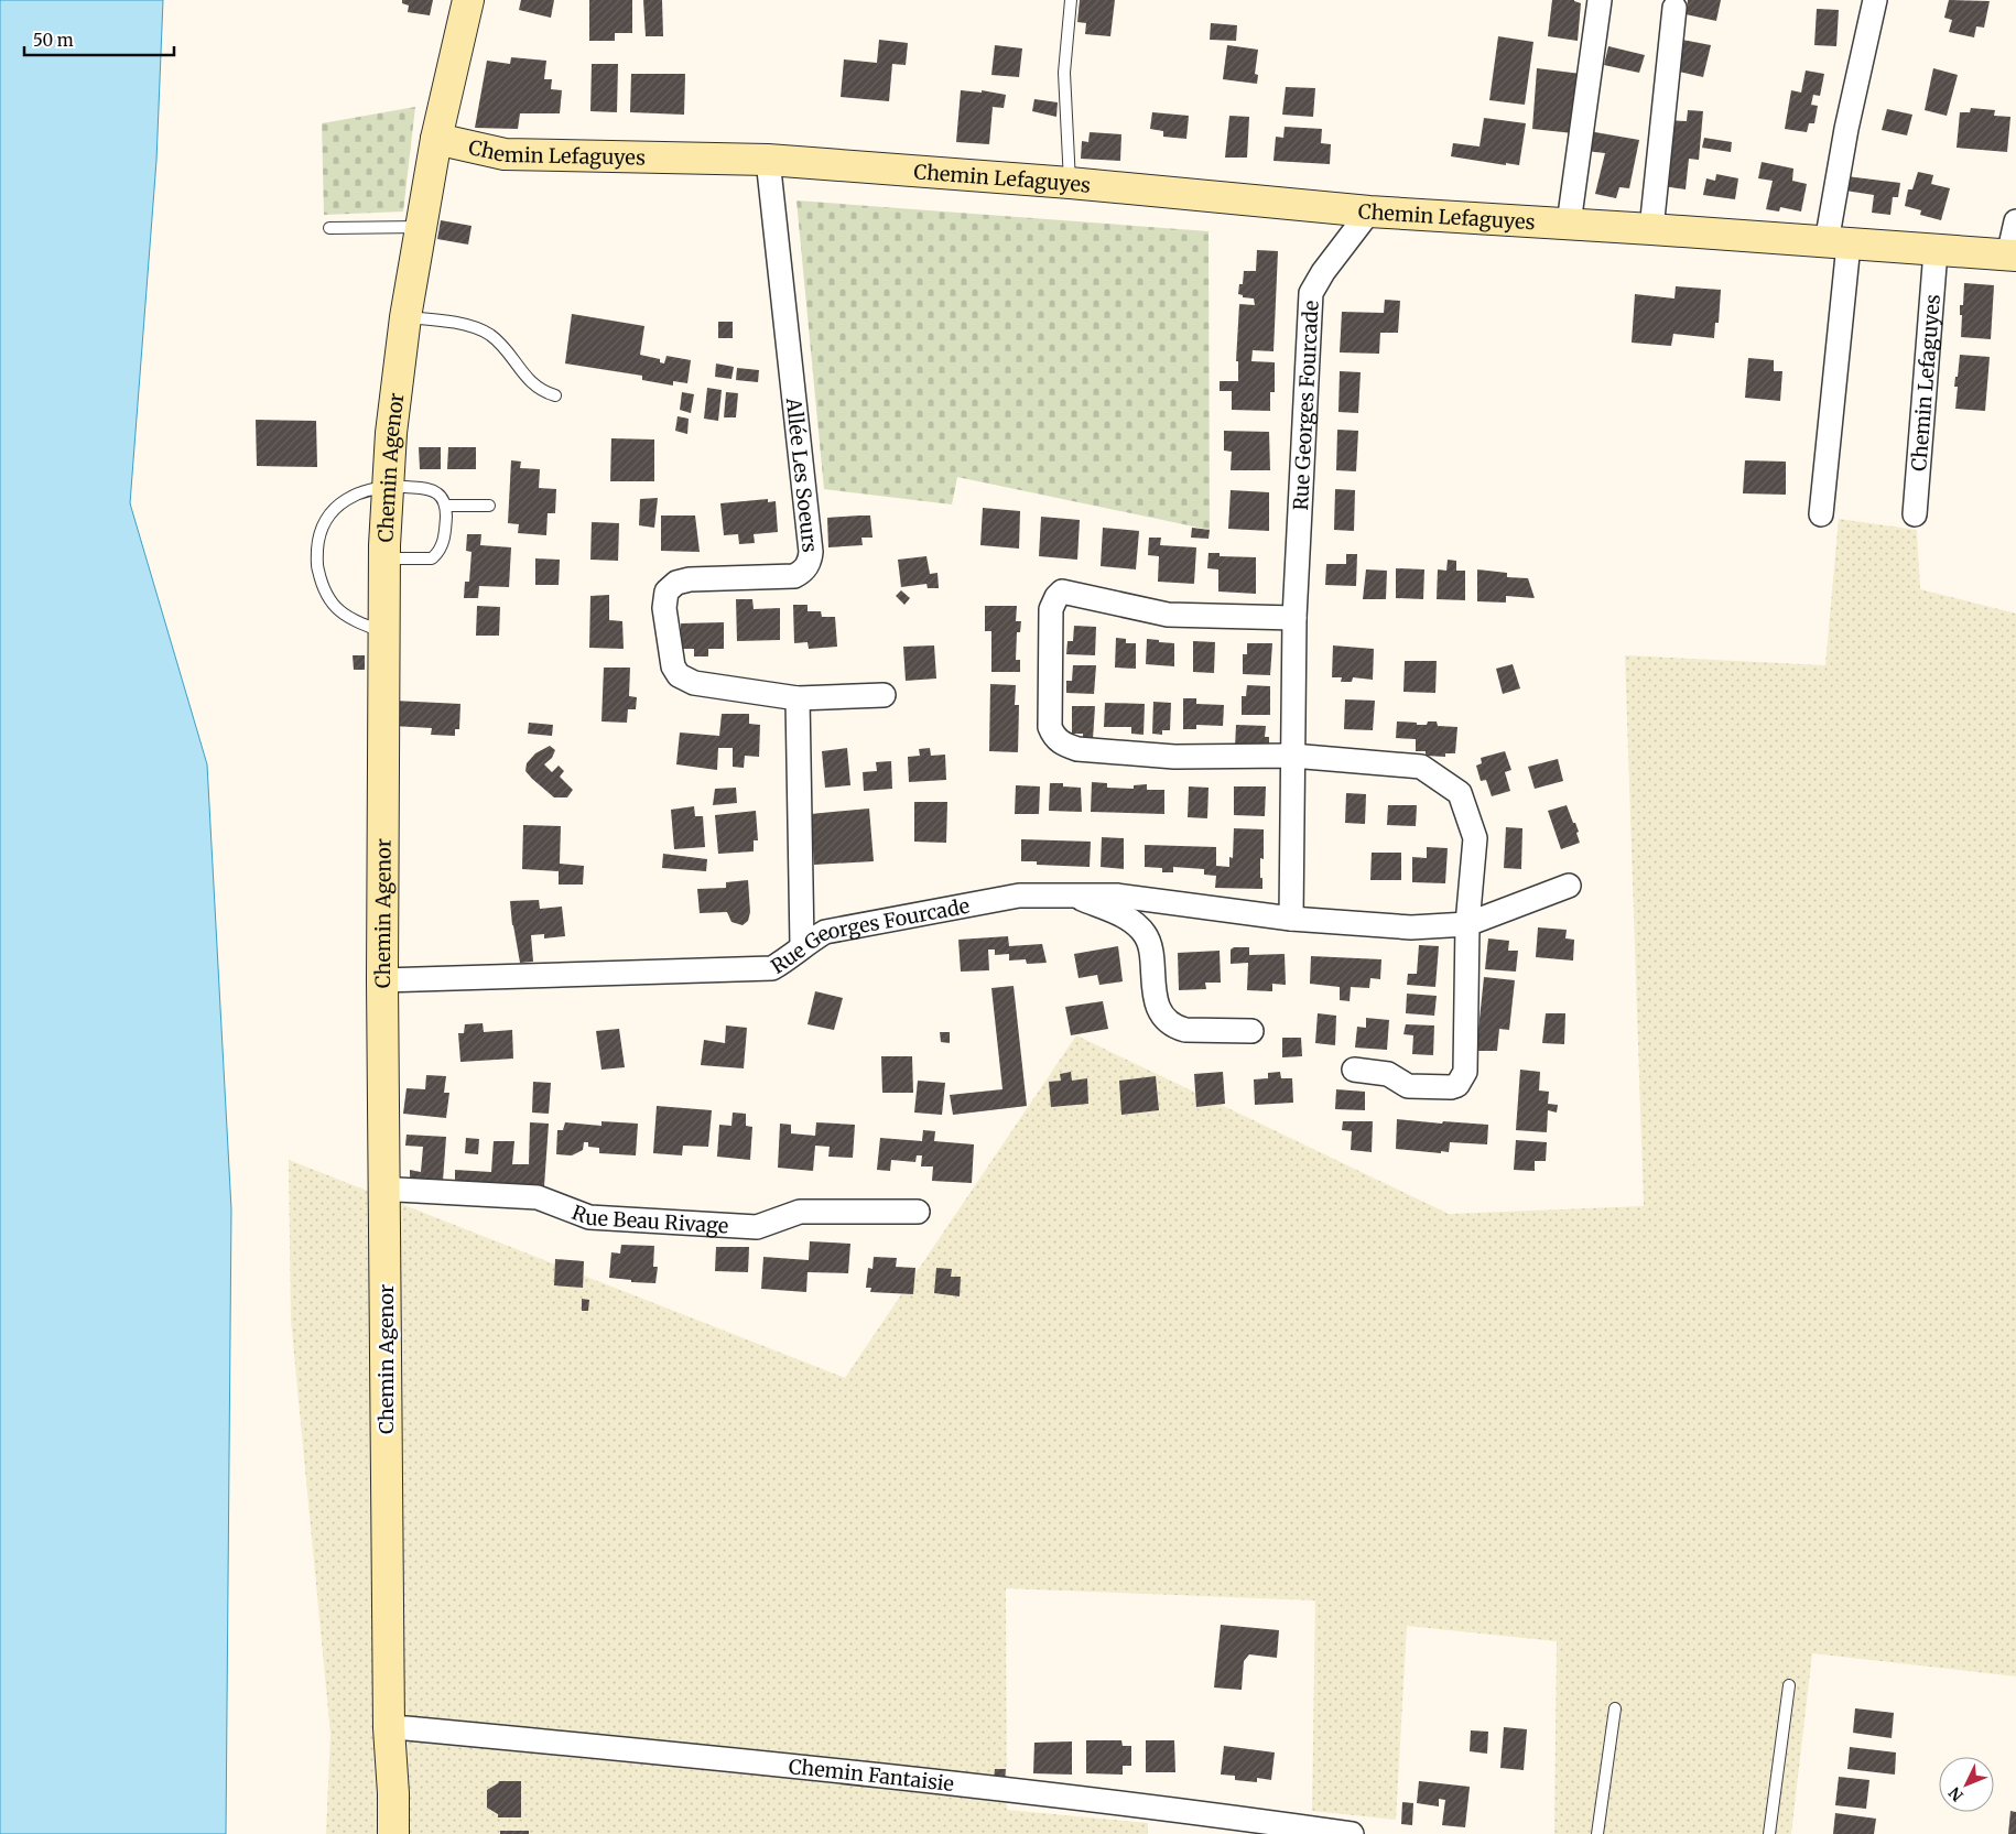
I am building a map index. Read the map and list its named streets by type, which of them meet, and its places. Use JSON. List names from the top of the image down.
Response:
{
  "streets": {
    "main road": ["Chemin Lefaguyes", "Chemin Agenor"],
    "street": [
      "Rue Georges Fourcade",
      "Allée Les Soeurs",
      "Rue Beau Rivage",
      "Chemin Fantaisie"
    ]
  },
  "crossings": [
    ["Chemin Lefaguyes", "Rue Georges Fourcade"],
    ["Chemin Lefaguyes", "Chemin Agenor"],
    ["Chemin Lefaguyes", "Allée Les Soeurs"],
    ["Rue Georges Fourcade", "Chemin Agenor"],
    ["Chemin Agenor", "Rue Beau Rivage"],
    ["Chemin Agenor", "Chemin Fantaisie"]
  ],
  "scale_bar": "50 m",
  "north": "bottom left"
}
